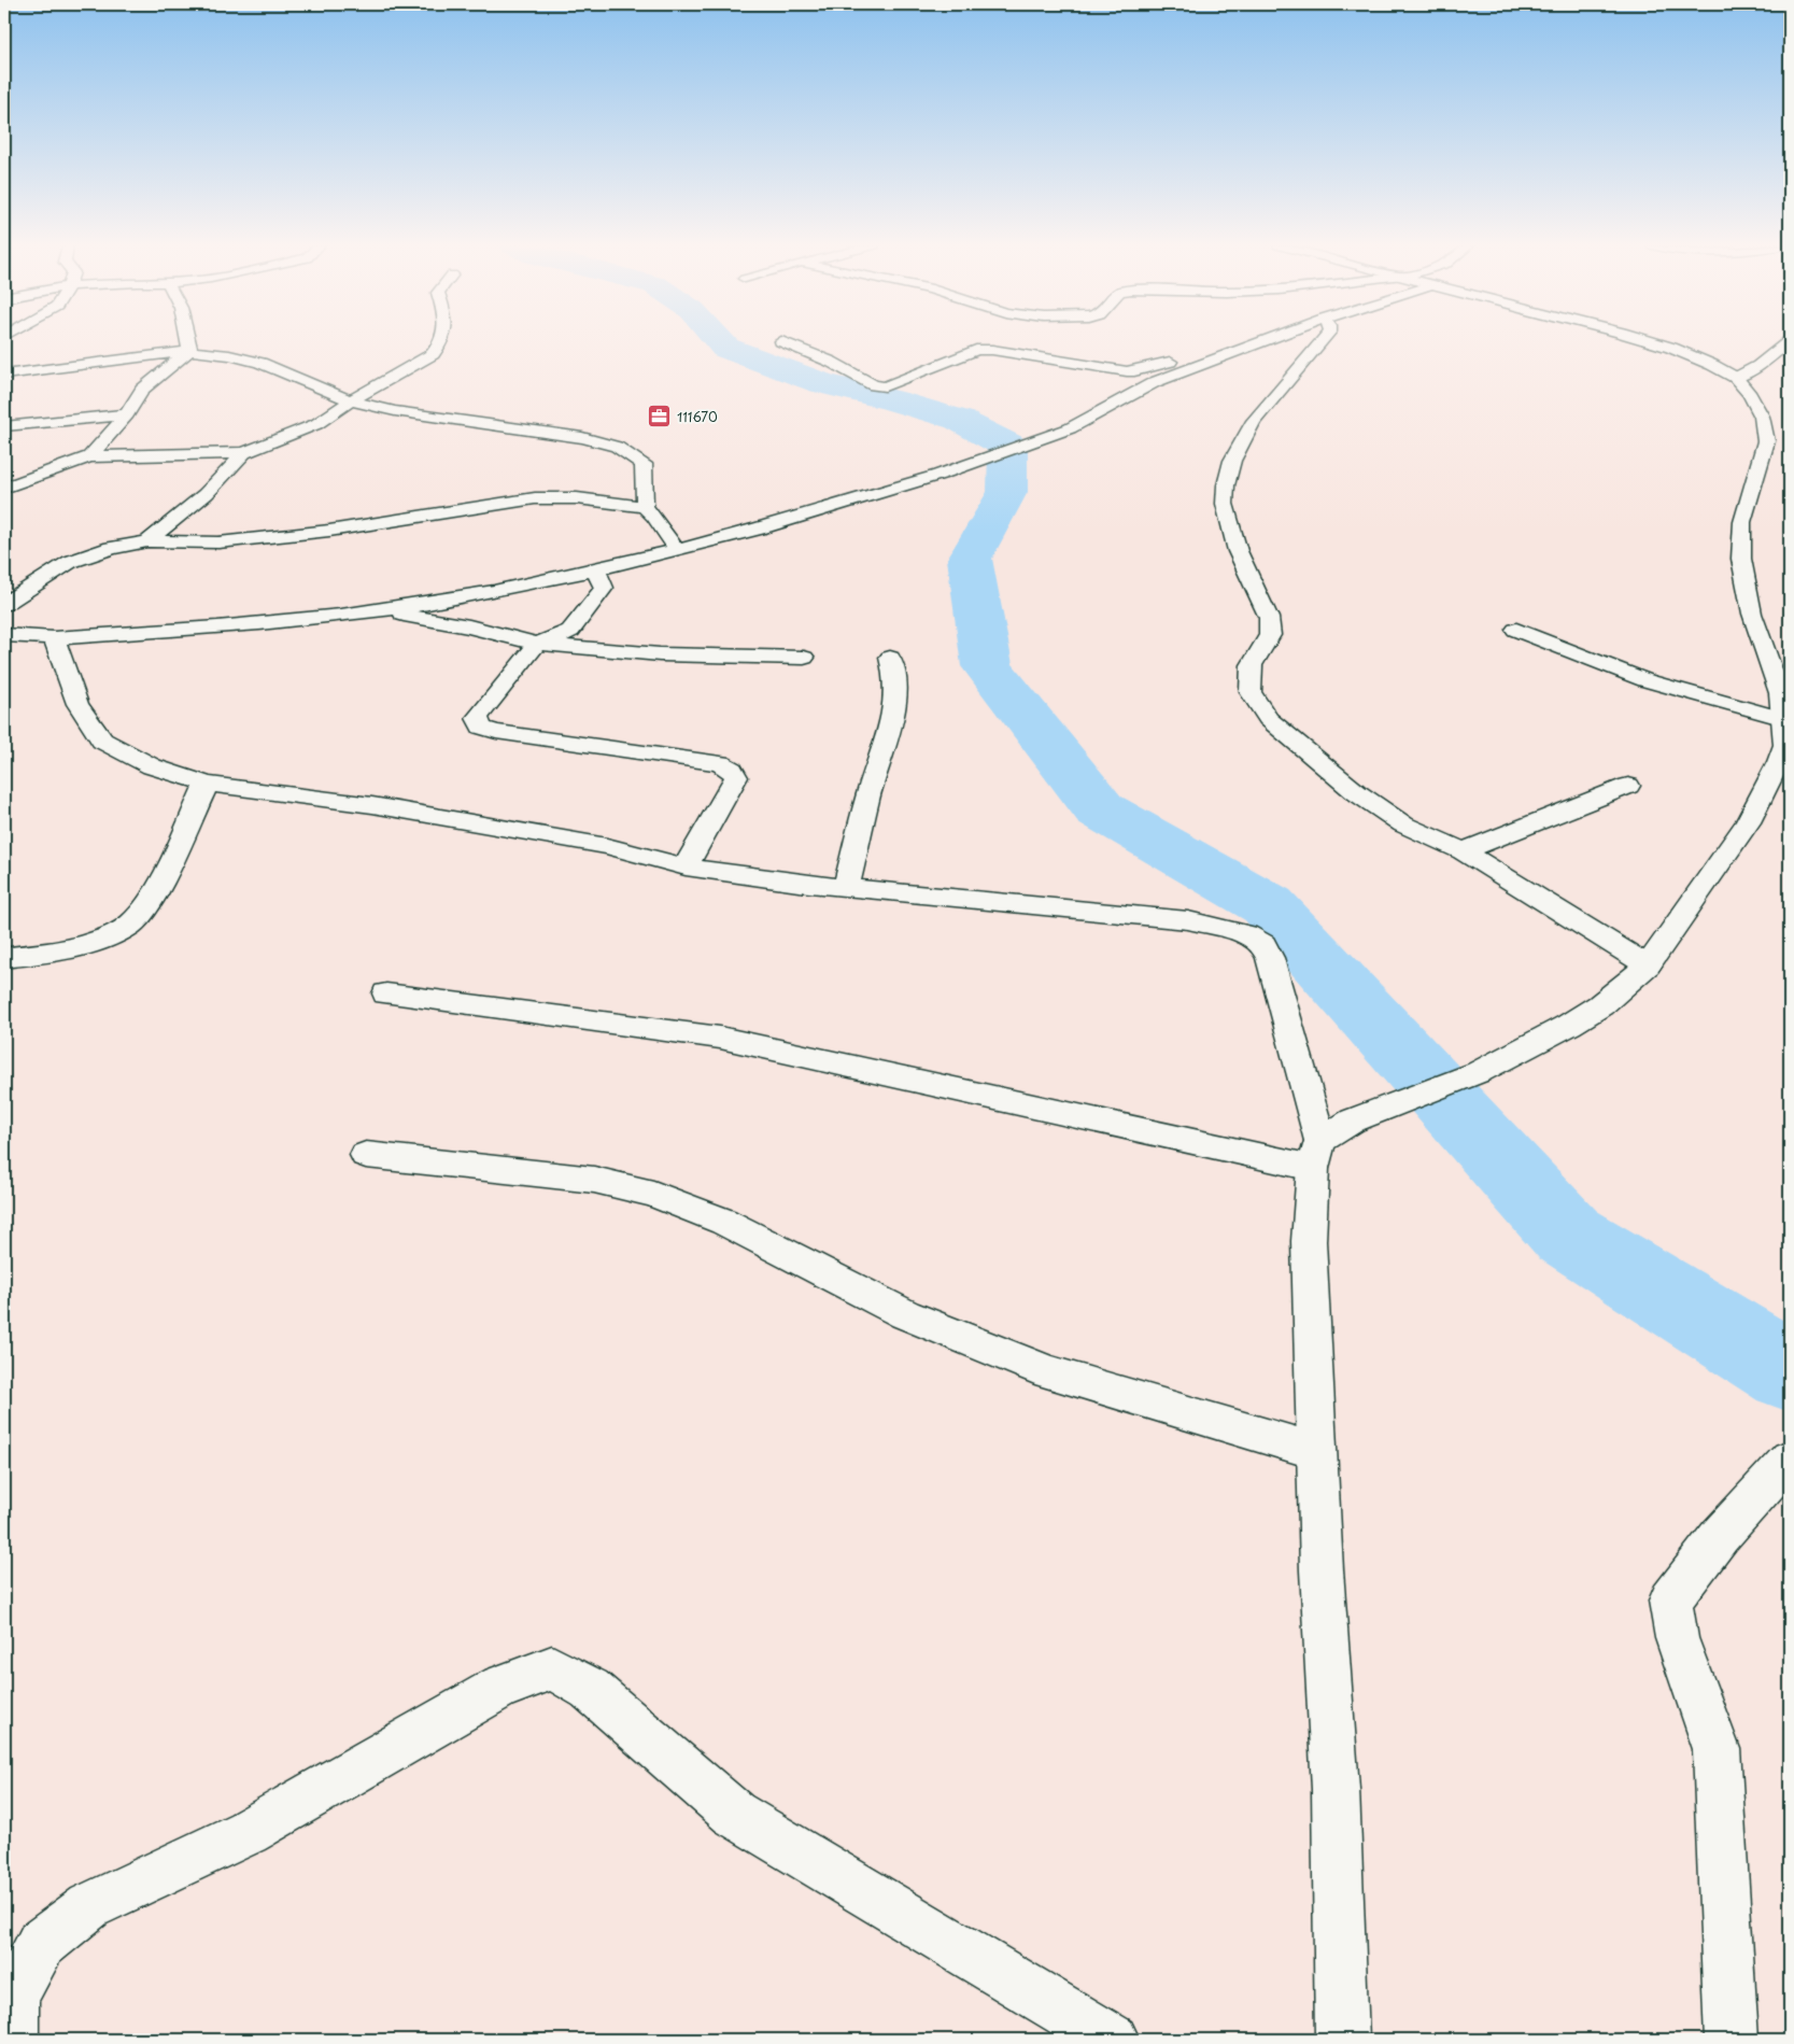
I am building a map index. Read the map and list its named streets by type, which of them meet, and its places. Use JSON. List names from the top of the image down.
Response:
{
  "places": {
    "office": ["111670"]
  }
}
